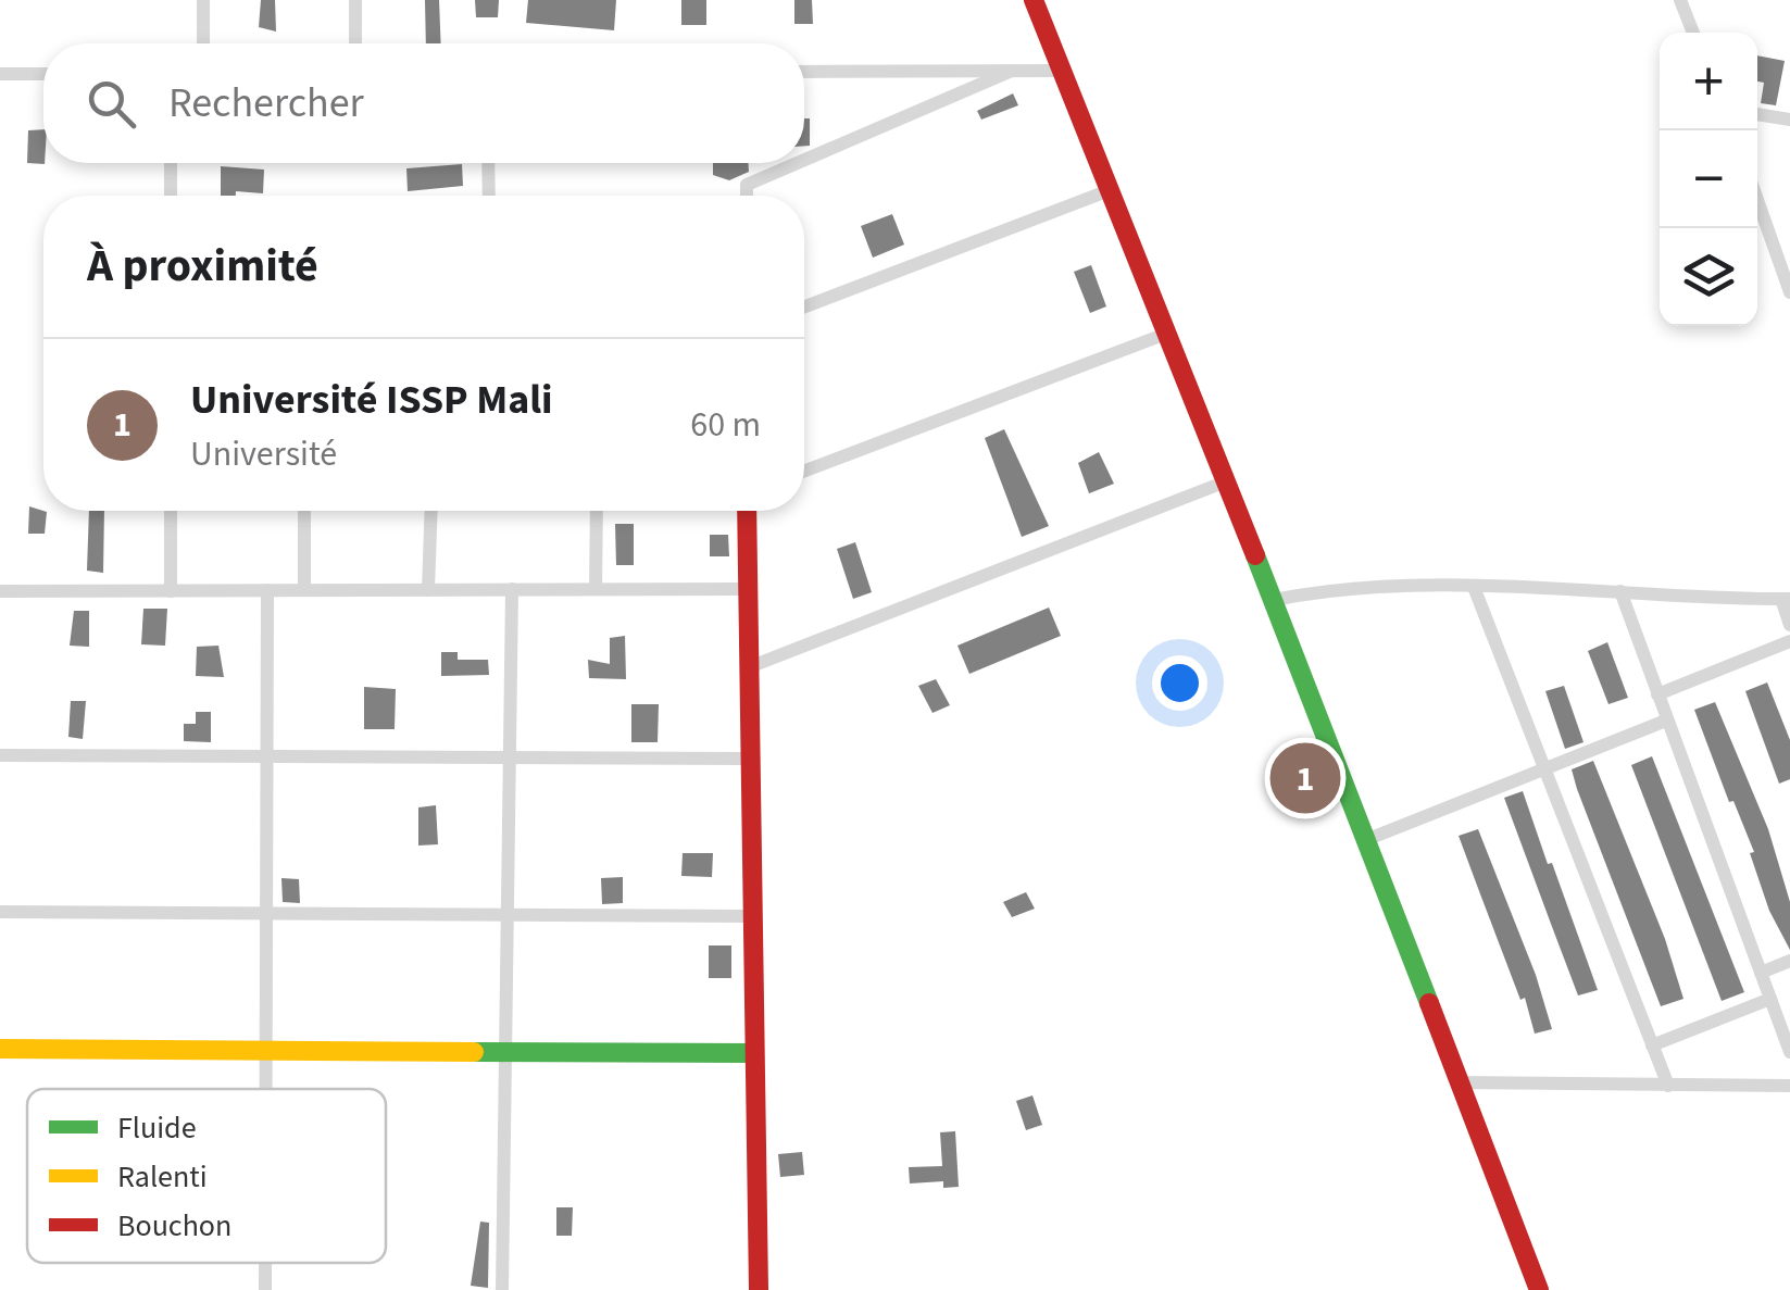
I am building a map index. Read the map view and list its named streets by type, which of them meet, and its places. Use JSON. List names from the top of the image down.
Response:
{
  "legend": ["Fluide", "Ralenti", "Bouchon"],
  "page": {
    "map_buttons": ["+", "−"],
    "search": "Rechercher",
    "heading": "À proximité",
    "list": [
      {
        "mark": "1",
        "name": "Université ISSP Mali",
        "note": "Université",
        "value": "60 m"
      }
    ],
    "pins": "1"
  }
}
